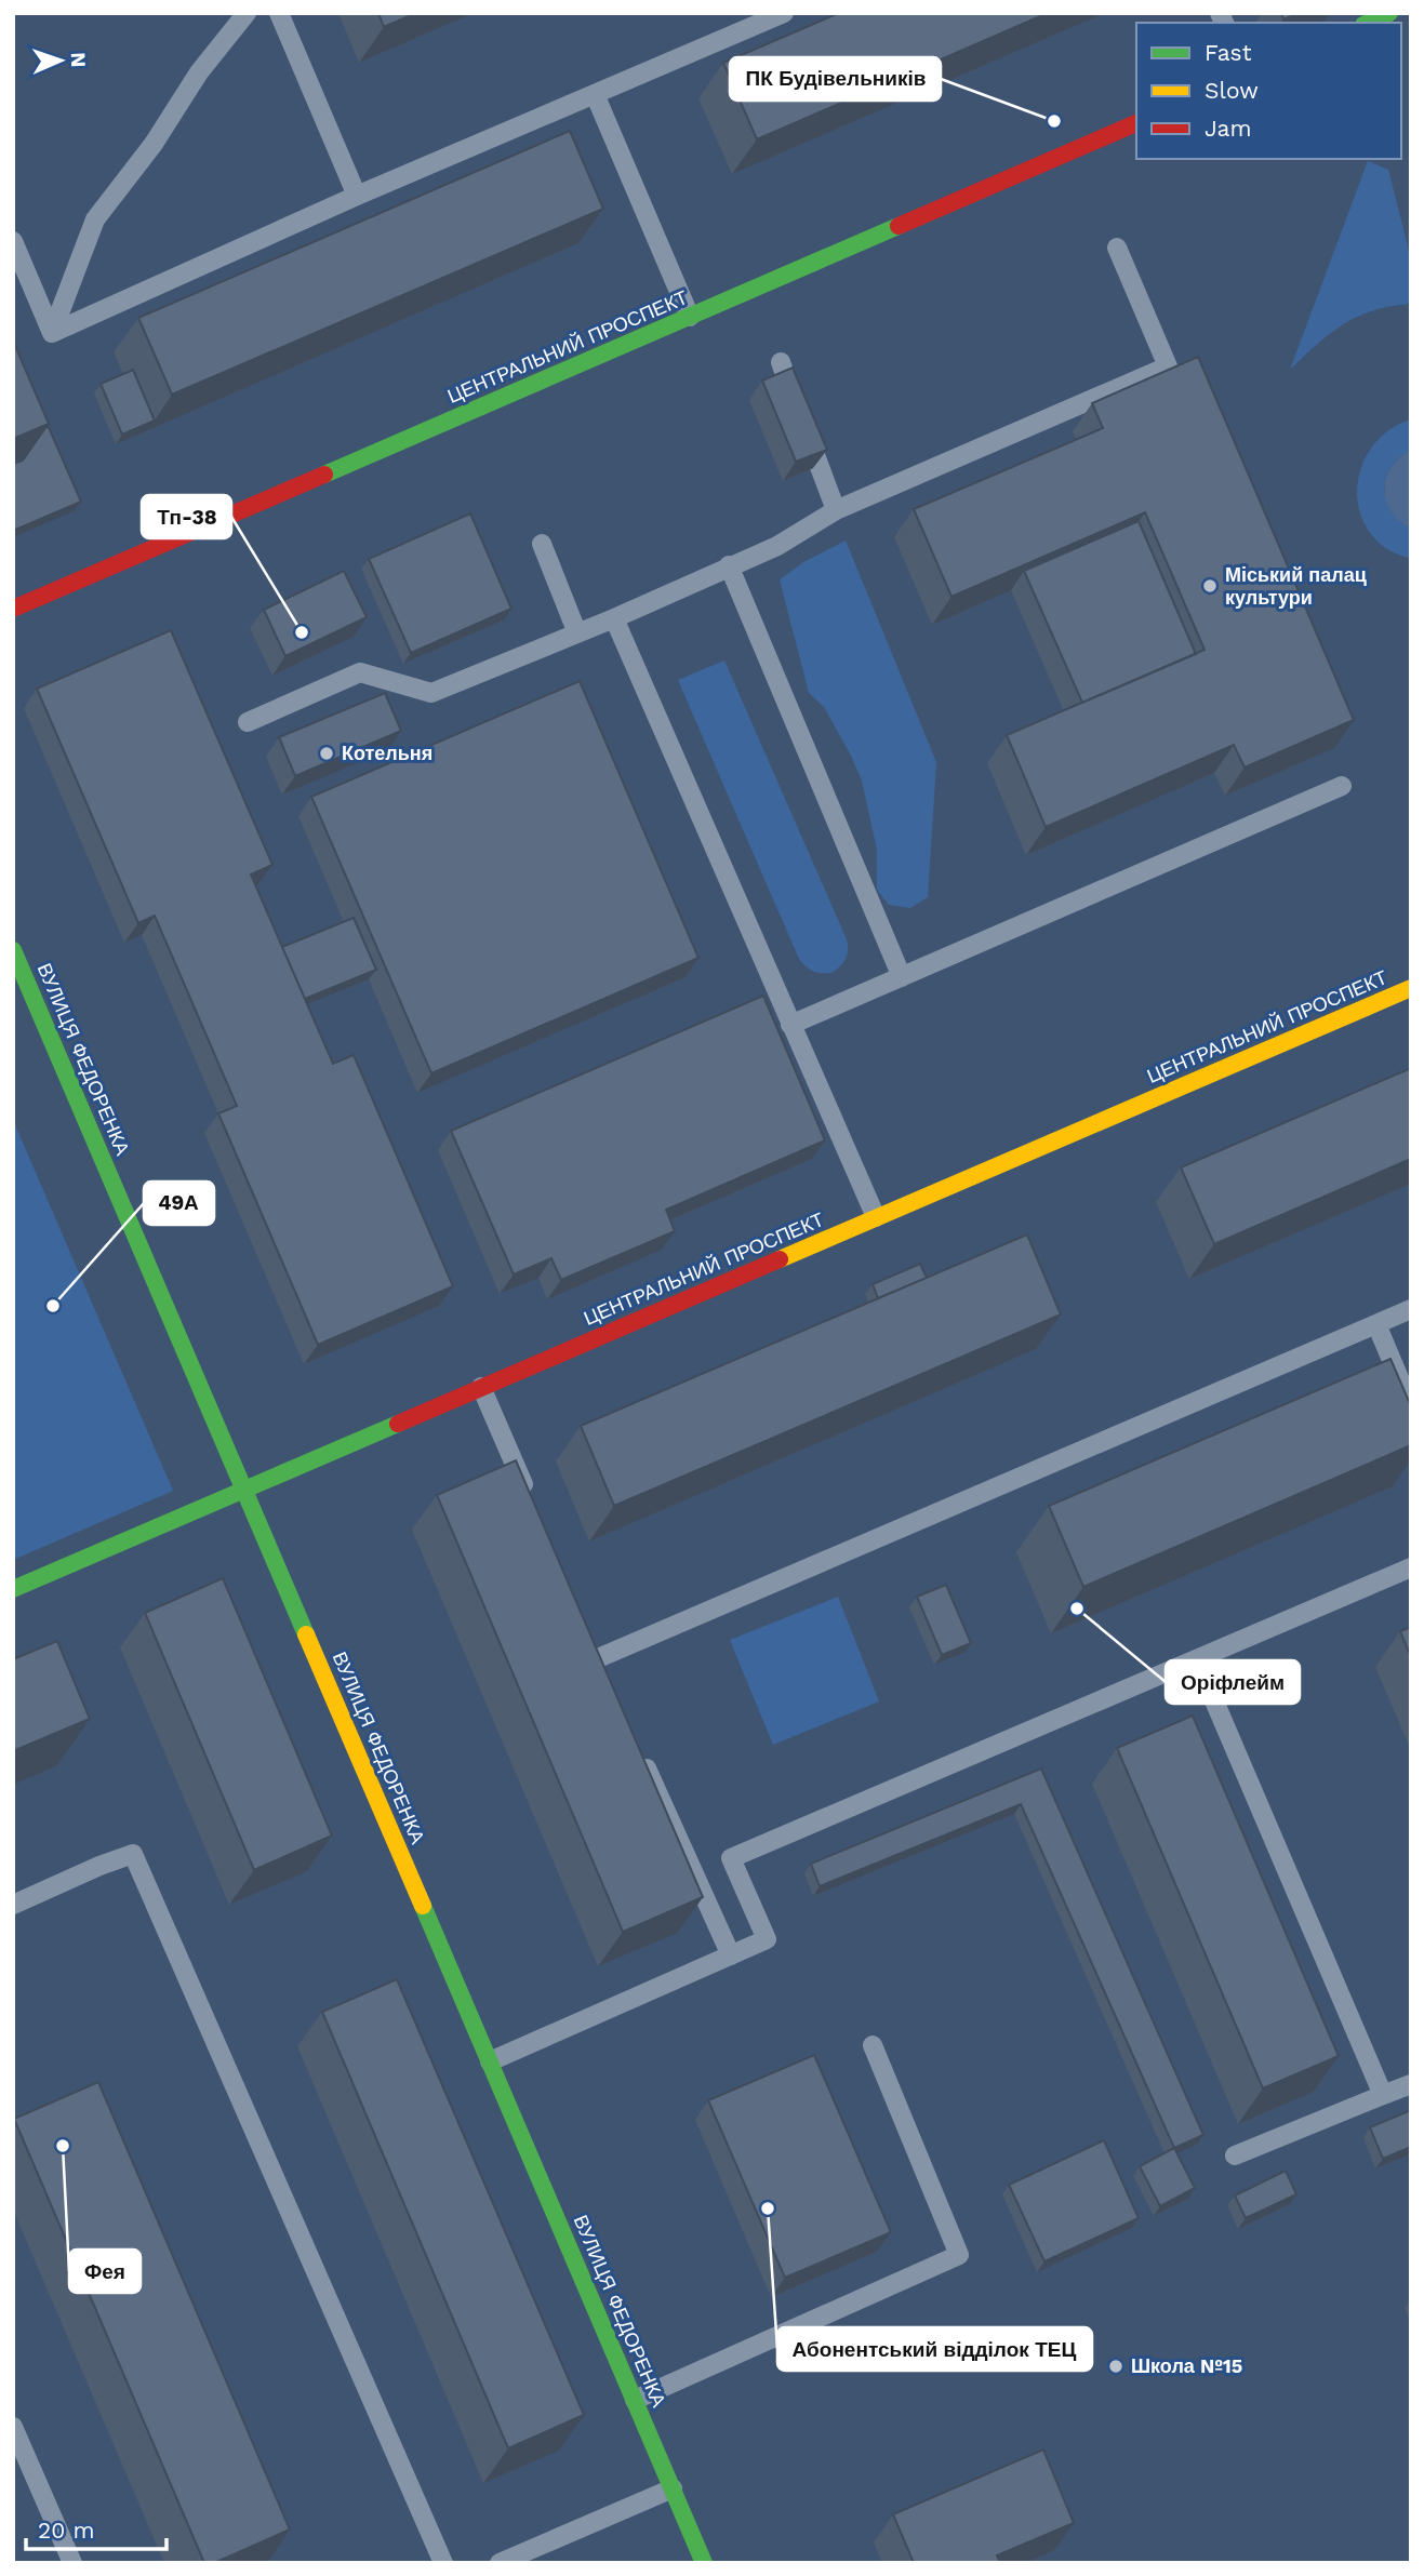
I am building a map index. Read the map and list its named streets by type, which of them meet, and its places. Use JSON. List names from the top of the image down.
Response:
{
  "streets": {
    "street": ["ЦЕНТРАЛЬНИЙ ПРОСПЕКТ", "ВУЛИЦЯ ФЕДОРЕНКА"]
  },
  "crossings": [
    ["ЦЕНТРАЛЬНИЙ ПРОСПЕКТ", "ВУЛИЦЯ ФЕДОРЕНКА"]
  ],
  "places": [
    "ПК Будівельників",
    "Міський палац культури",
    "Тп-38",
    "Котельня",
    "49А",
    "Оріфлейм",
    "Фея",
    "Абонентський відділок ТЕЦ",
    "Школа №15"
  ],
  "legend": ["Fast", "Slow", "Jam"],
  "scale_bar": "20 m",
  "north": "right"
}
